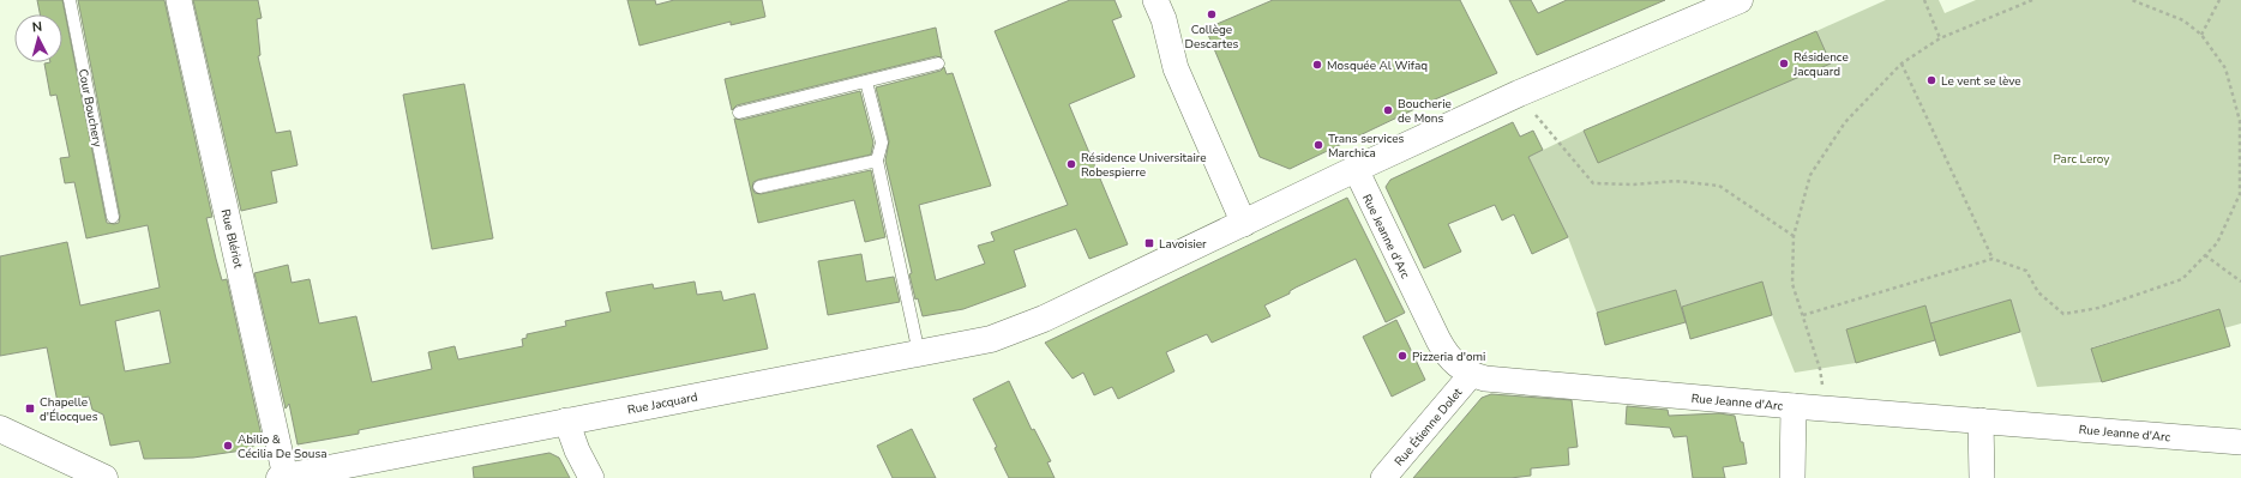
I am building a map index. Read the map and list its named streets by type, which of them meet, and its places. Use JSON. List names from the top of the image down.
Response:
{
  "streets": {
    "street": [
      "Rue Jeanne d'Arc",
      "Rue Blériot",
      "Rue Jacquard",
      "Rue Étienne Dolet"
    ],
    "lane": ["Cour Bouchery"]
  },
  "crossings": [
    ["Rue Jeanne d'Arc", "Rue Jacquard"],
    ["Rue Jeanne d'Arc", "Rue Étienne Dolet"],
    ["Rue Blériot", "Rue Jacquard"]
  ],
  "parks": ["Parc Leroy"],
  "places": {
    "other": [
      "Collège Descartes",
      "Résidence Jacquard",
      "Mosquée Al Wifaq",
      "Le vent se lève",
      "Boucherie de Mons",
      "Trans services Marchica",
      "Résidence Universitaire Robespierre",
      "Pizzeria d'omi",
      "Abilio & Cécilia De Sousa"
    ],
    "transit": ["Lavoisier", "Chapelle d'Élocques"]
  },
  "north": "top"
}
